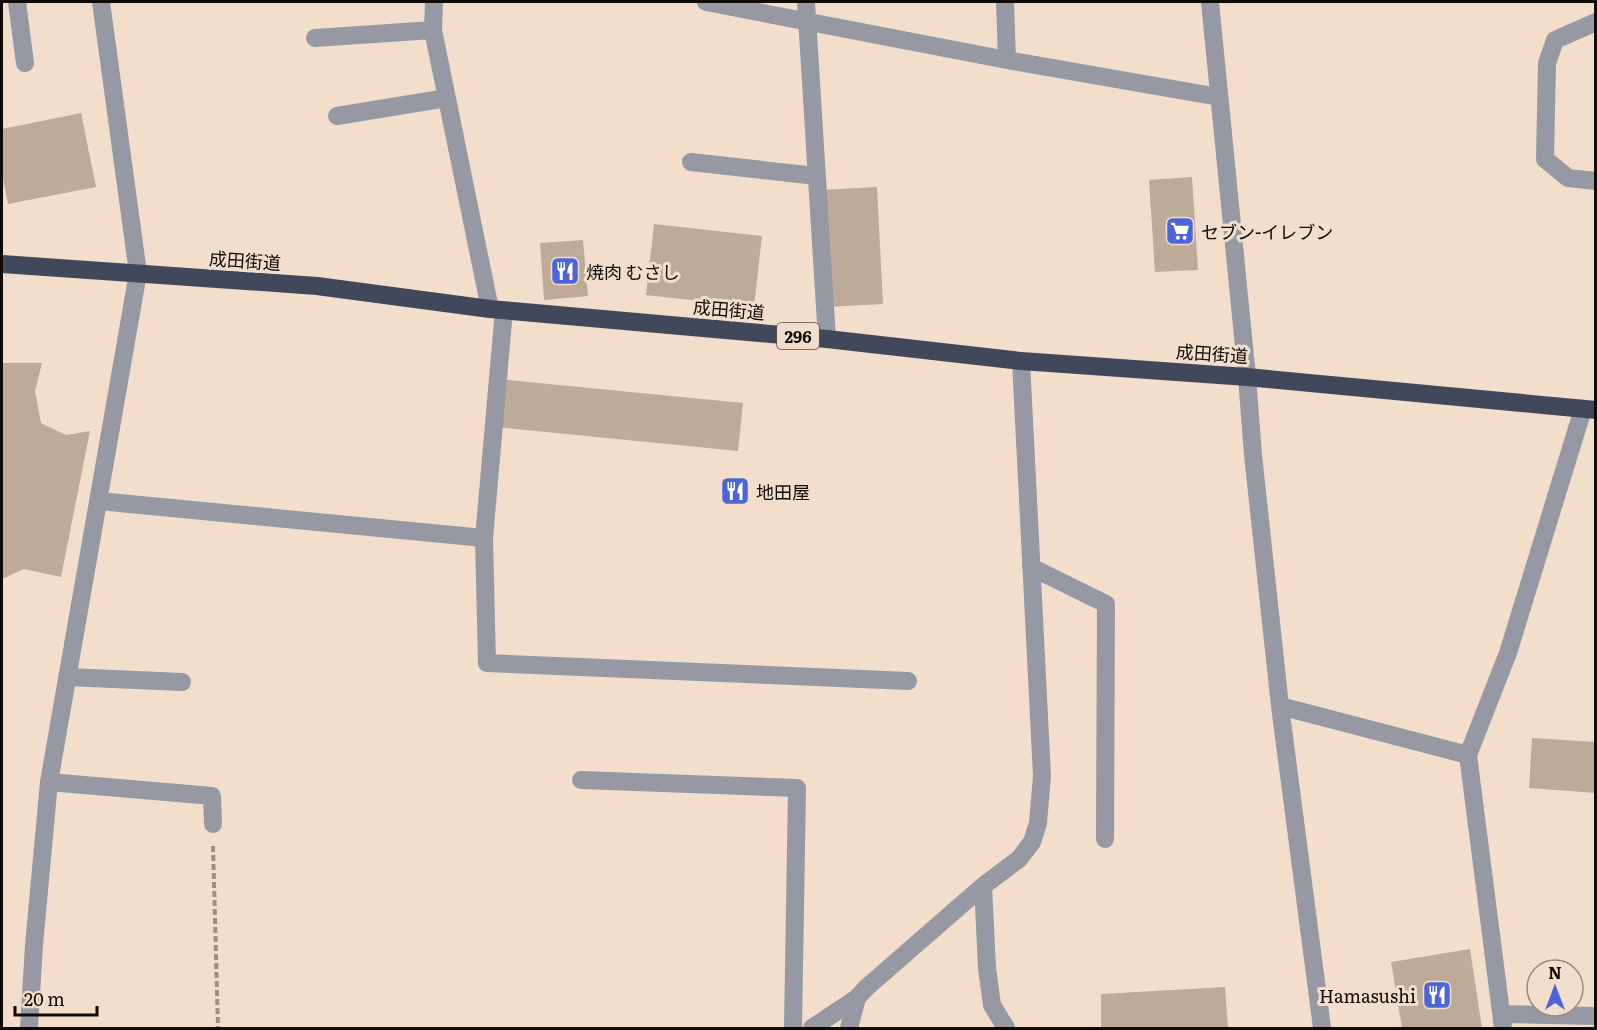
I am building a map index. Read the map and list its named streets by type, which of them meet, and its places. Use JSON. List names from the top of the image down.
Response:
{
  "streets": {
    "highway": ["成田街道", "296"]
  },
  "places": {
    "supermarket": ["セブン-イレブン"],
    "restaurant": ["焼肉 むさし", "地田屋", "Hamasushi"]
  },
  "scale_bar": "20 m",
  "north": "top"
}
